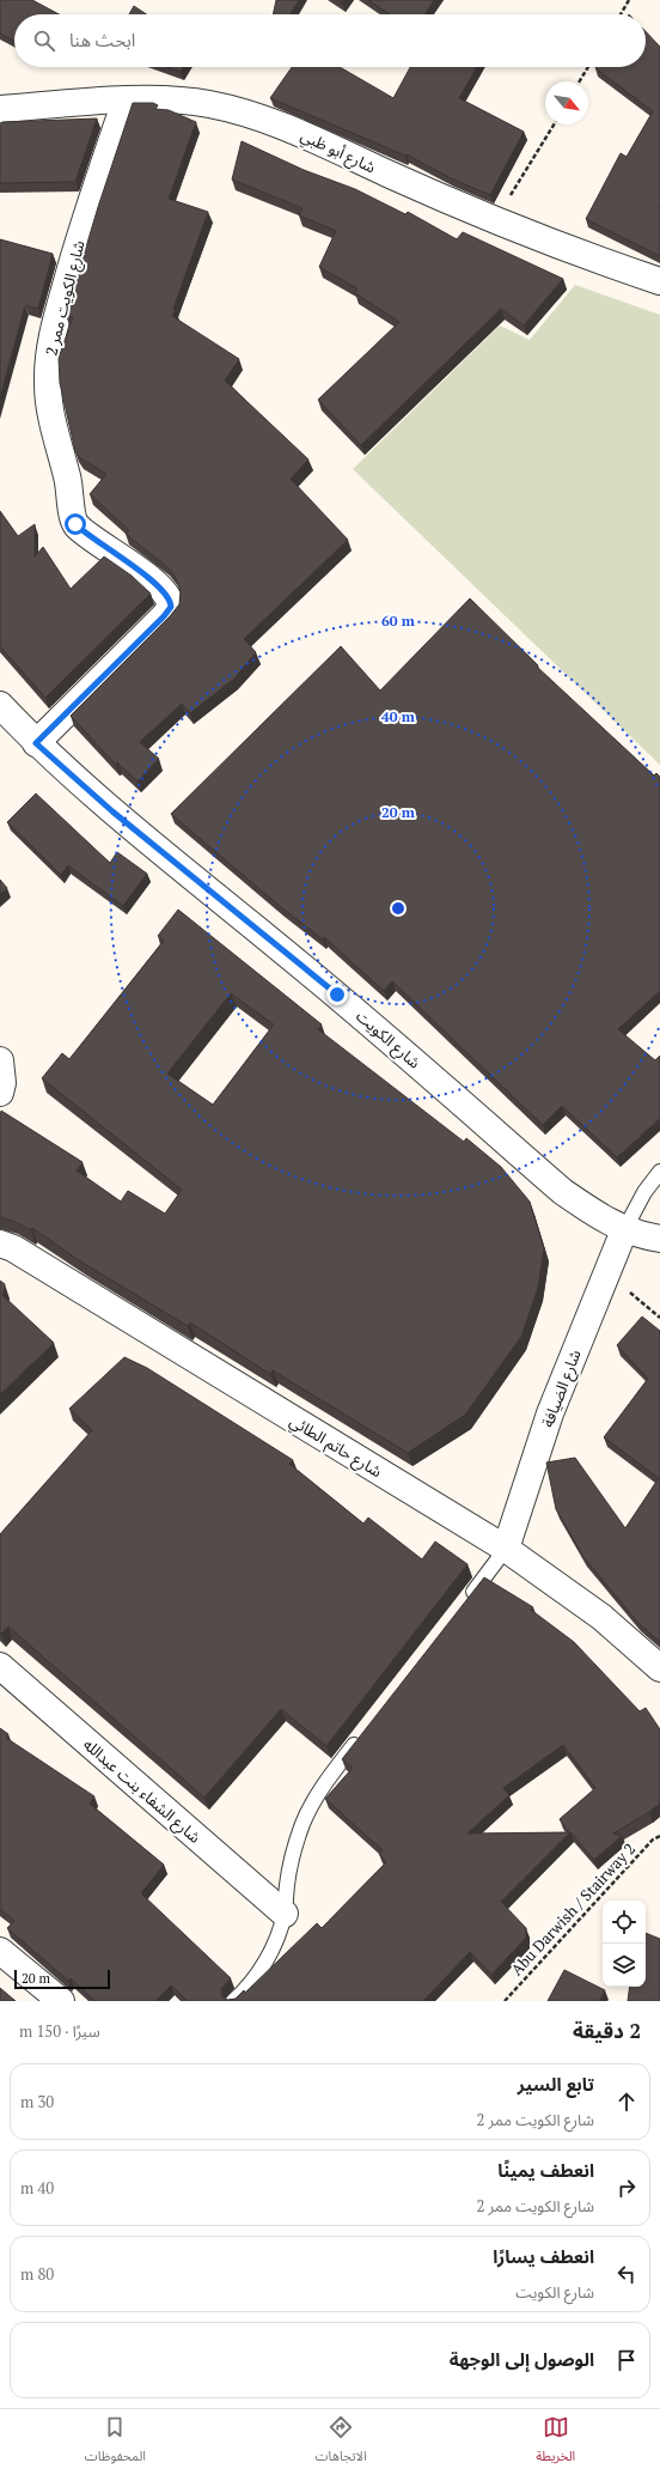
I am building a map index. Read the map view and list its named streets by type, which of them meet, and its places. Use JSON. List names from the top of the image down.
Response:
{
  "streets": {
    "street": [
      "شارع أبو ظبي",
      "شارع الكويت ممر 2",
      "شارع الكويت",
      "شارع الضيافة",
      "شارع حاتم الطائي",
      "شارع الشفاء بنت عبدالله"
    ],
    "path": ["Abu Darwish / Stairway 2"]
  },
  "crossings": [
    ["شارع أبو ظبي", "شارع الكويت ممر 2"],
    ["شارع الكويت ممر 2", "شارع الكويت"],
    ["شارع الكويت", "شارع الضيافة"],
    ["شارع الضيافة", "شارع حاتم الطائي"]
  ],
  "scale_bar": "20 m",
  "north": "bottom right",
  "page": {
    "search": "ابحث هنا",
    "scale": "20 m",
    "heading": ["2 دقيقة", "سيرًا · 150 m"],
    "list": [
      ["تابع السير", "شارع الكويت ممر 2", "30 m"],
      ["انعطف يمينًا", "شارع الكويت ممر 2", "40 m"],
      ["انعطف يسارًا", "شارع الكويت", "80 m"],
      "الوصول إلى الوجهة"
    ],
    "nav": ["الخريطة", "الاتجاهات", "المحفوظات"]
  },
  "rings": ["60 m", "40 m", "20 m"]
}
